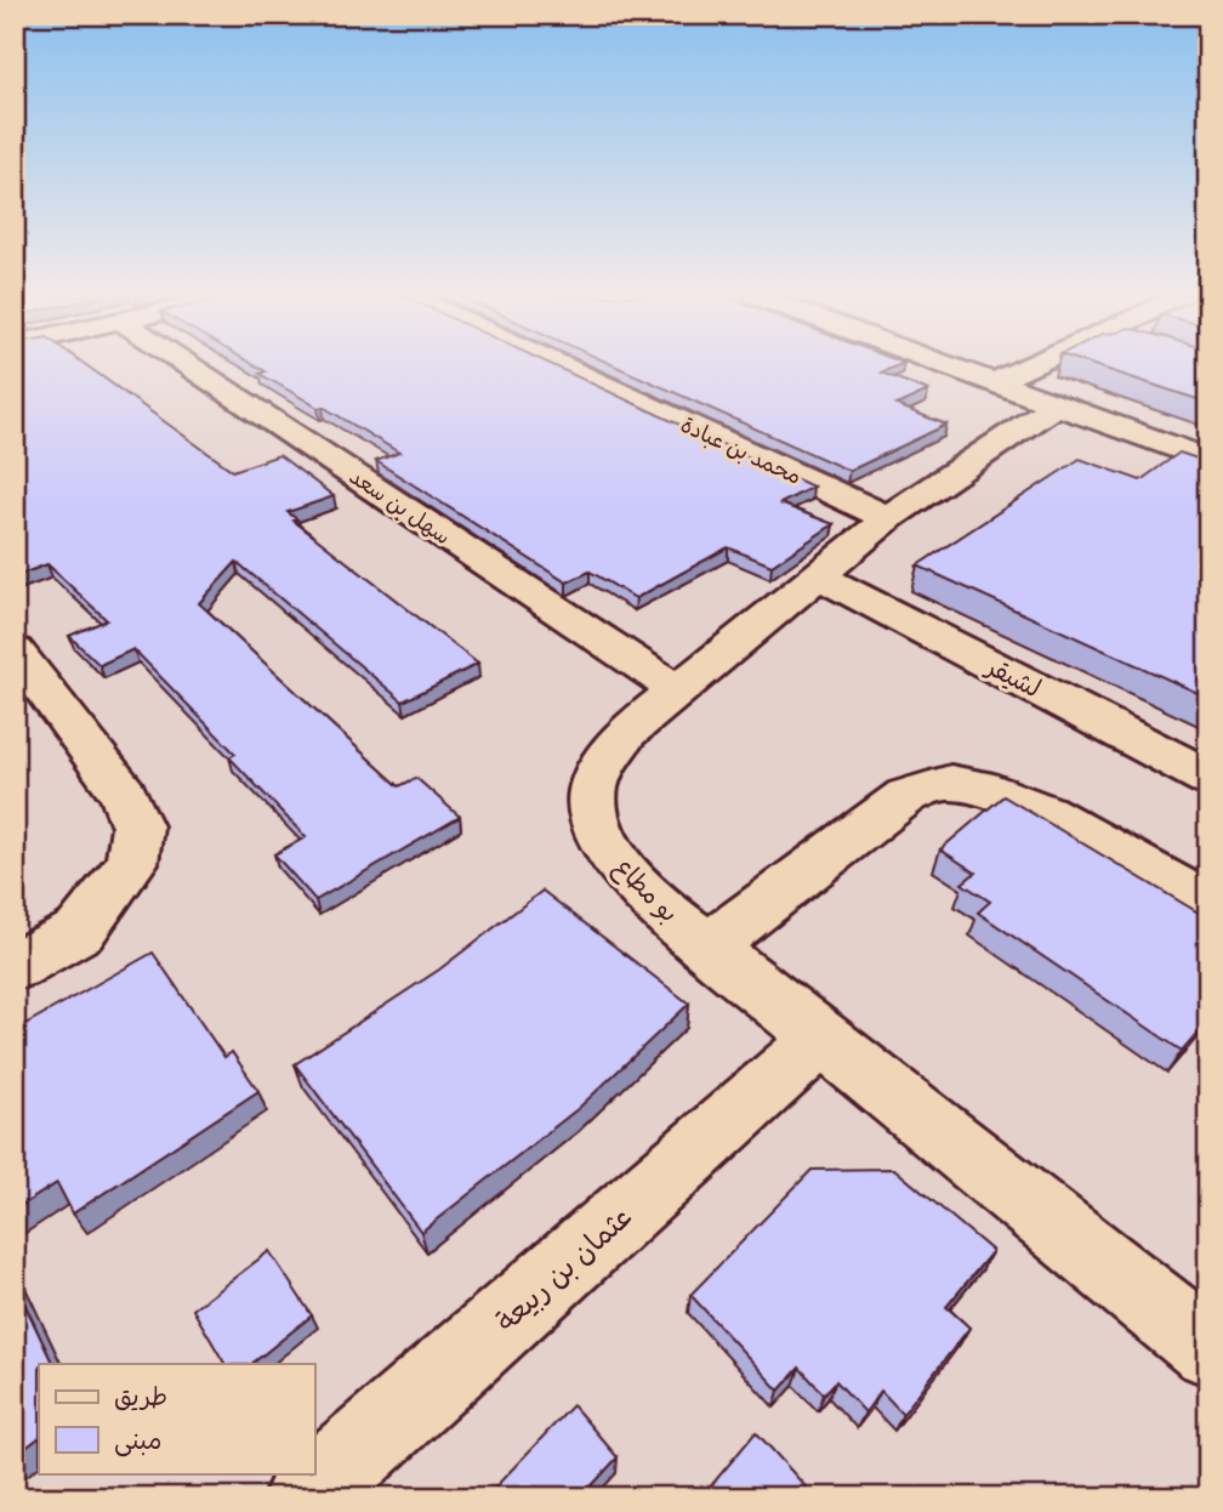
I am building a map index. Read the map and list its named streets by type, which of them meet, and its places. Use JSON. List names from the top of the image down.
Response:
{
  "streets": {
    "street": [
      "محمد بن عبادة",
      "سهل بن سعد",
      "لشيقر",
      "بو مطاع",
      "عثمان بن ربيعة"
    ]
  },
  "crossings": [
    ["محمد بن عبادة", "بو مطاع"],
    ["سهل بن سعد", "بو مطاع"],
    ["لشيقر", "بو مطاع"],
    ["بو مطاع", "عثمان بن ربيعة"]
  ],
  "legend": ["طريق", "مبنى"]
}
